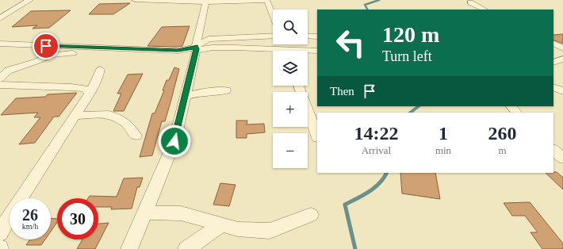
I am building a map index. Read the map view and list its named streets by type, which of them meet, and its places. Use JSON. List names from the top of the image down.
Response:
{
  "page": {
    "map_buttons": ["+", "−"],
    "turn": ["120 m", "Turn left"],
    "then": "Then",
    "eta": [
      "14:22",
      "Arrival",
      "1",
      "min",
      "260",
      "m"
    ],
    "speed": "26 km/h",
    "limit": "30"
  }
}
